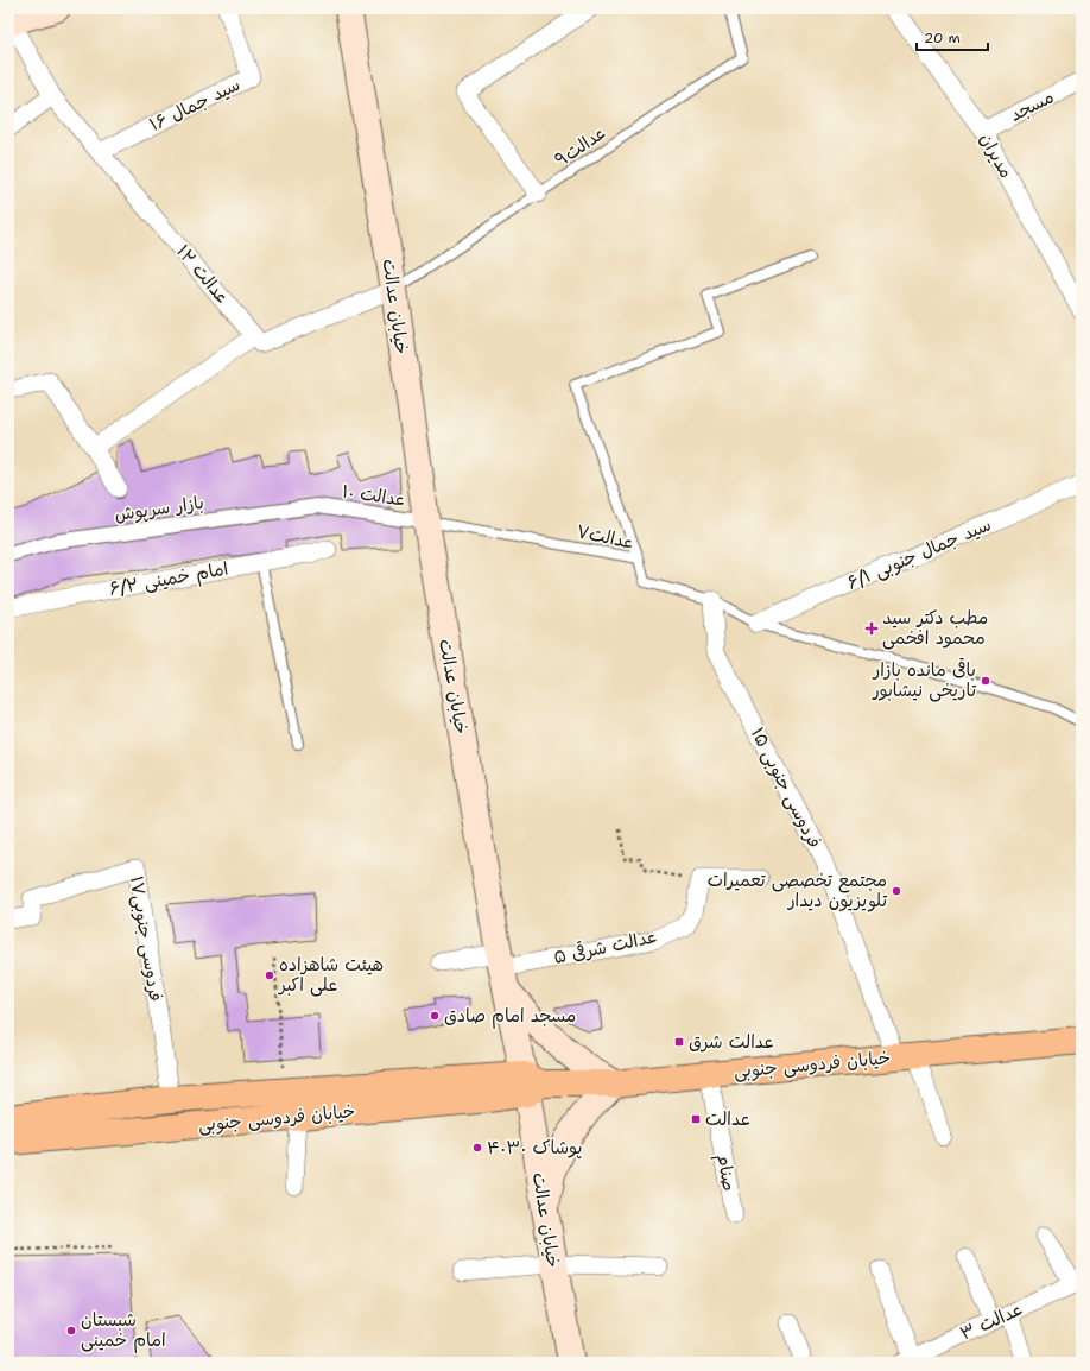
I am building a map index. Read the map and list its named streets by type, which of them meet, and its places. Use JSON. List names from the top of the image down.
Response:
{
  "streets": {
    "main road": ["خیابان عدالت", "خیابان فردوسی جنوبی"],
    "street": [
      "سید جمال ۱۶",
      "مسجد",
      "مدیران",
      "عدالت ۱۲",
      "عدالت ۱۰",
      "بازار سرپوش",
      "سید جمال جنوبی ۶/۱",
      "امام خمینی ۶/۲",
      "فردوسی جنوبی ۱۵",
      "فردوسی جنوبی۱۷",
      "عدالت شرقی ۵",
      "صنام",
      "عدالت ۳"
    ],
    "lane": ["عدالت۹", "عدالت۷"]
  },
  "crossings": [
    ["سید جمال ۱۶", "عدالت ۱۲"],
    ["مسجد", "مدیران"],
    ["عدالت۹", "خیابان عدالت"],
    ["خیابان عدالت", "عدالت ۱۰"],
    ["خیابان عدالت", "عدالت۷"],
    ["خیابان عدالت", "عدالت شرقی ۵"],
    ["خیابان عدالت", "خیابان فردوسی جنوبی"],
    ["عدالت ۱۰", "بازار سرپوش"],
    ["عدالت ۱۰", "عدالت۷"],
    ["عدالت۷", "سید جمال جنوبی ۶/۱"],
    ["عدالت۷", "فردوسی جنوبی ۱۵"],
    ["فردوسی جنوبی ۱۵", "خیابان فردوسی جنوبی"],
    ["فردوسی جنوبی۱۷", "خیابان فردوسی جنوبی"],
    ["خیابان فردوسی جنوبی", "صنام"]
  ],
  "places": {
    "health": ["مطب دکتر سید محمود افخمی"],
    "other": [
      "باقی مانده بازار تاریخی نیشابور",
      "مجتمع تخصصی تعمیرات تلویزیون دیدار",
      "هیئت شاهزاده علی اکبر",
      "مسجد امام صادق",
      "پوشاک ۴۰۳۰",
      "شبستان امام خمینی"
    ],
    "transit": ["عدالت شرق", "عدالت"]
  },
  "scale_bar": "20 m"
}
